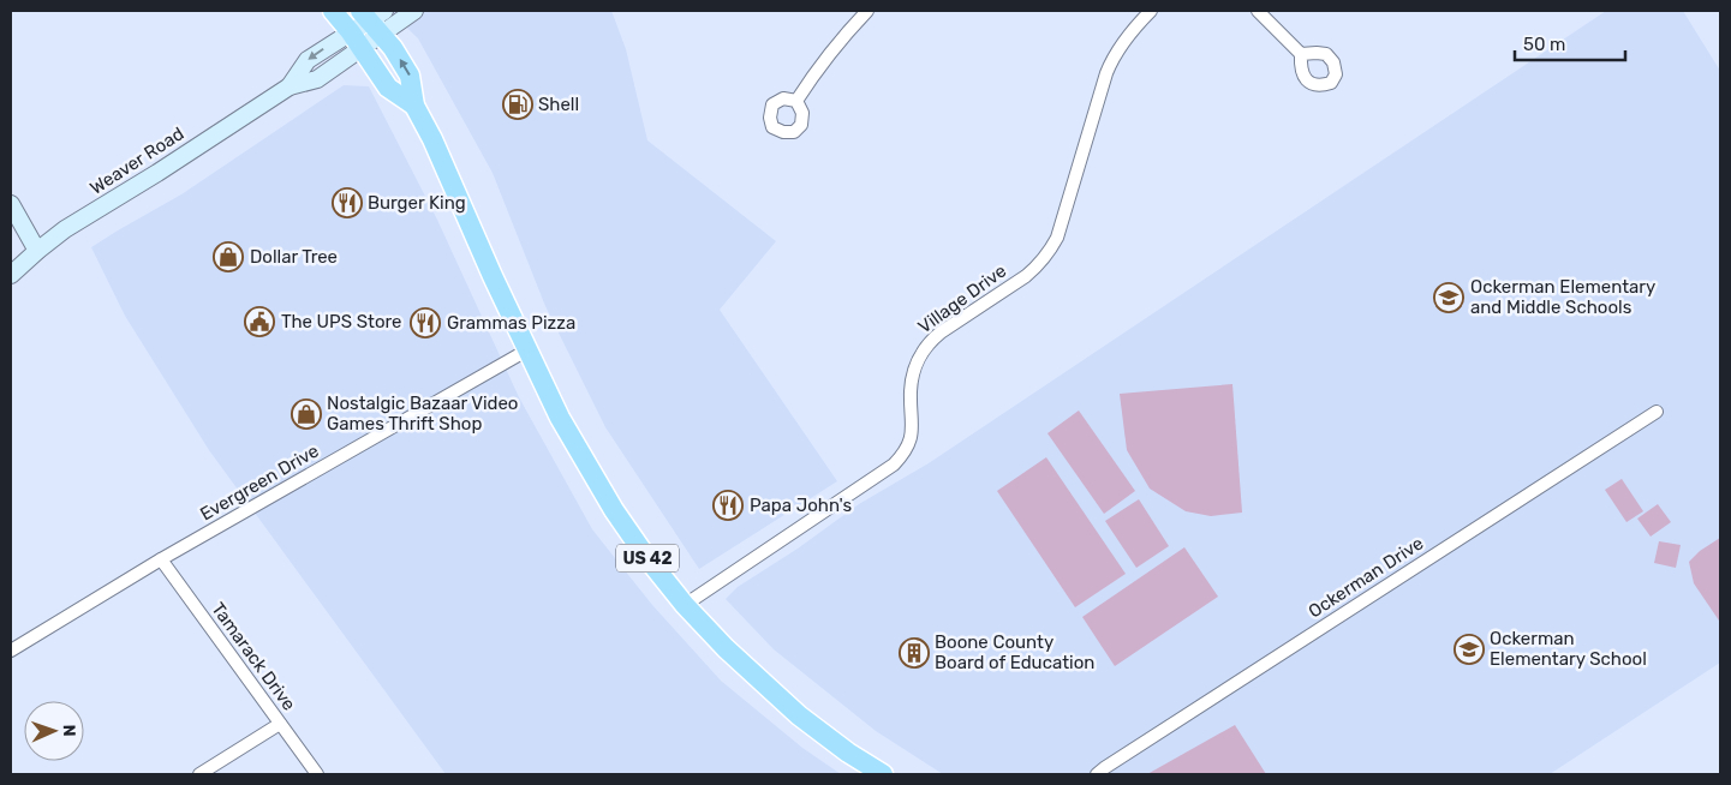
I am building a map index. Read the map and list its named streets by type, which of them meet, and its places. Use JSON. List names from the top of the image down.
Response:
{
  "streets": {
    "main road": ["Weaver Road", "US 42"],
    "street": [
      "Village Drive",
      "Evergreen Drive",
      "Ockerman Drive",
      "Tamarack Drive"
    ]
  },
  "crossings": [
    ["Weaver Road", "US 42"],
    ["Village Drive", "US 42"],
    ["Evergreen Drive", "US 42"],
    ["Evergreen Drive", "Tamarack Drive"]
  ],
  "places": {
    "fuel station": ["Shell"],
    "restaurant": ["Burger King", "Grammas Pizza", "Papa John's"],
    "shop": ["Dollar Tree", "Nostalgic Bazaar Video Games Thrift Shop"],
    "school or university": ["Ockerman Elementary and Middle Schools", "Ockerman Elementary School"],
    "public building": ["The UPS Store"],
    "building": ["Boone County Board of Education"]
  },
  "scale_bar": "50 m",
  "north": "right"
}
